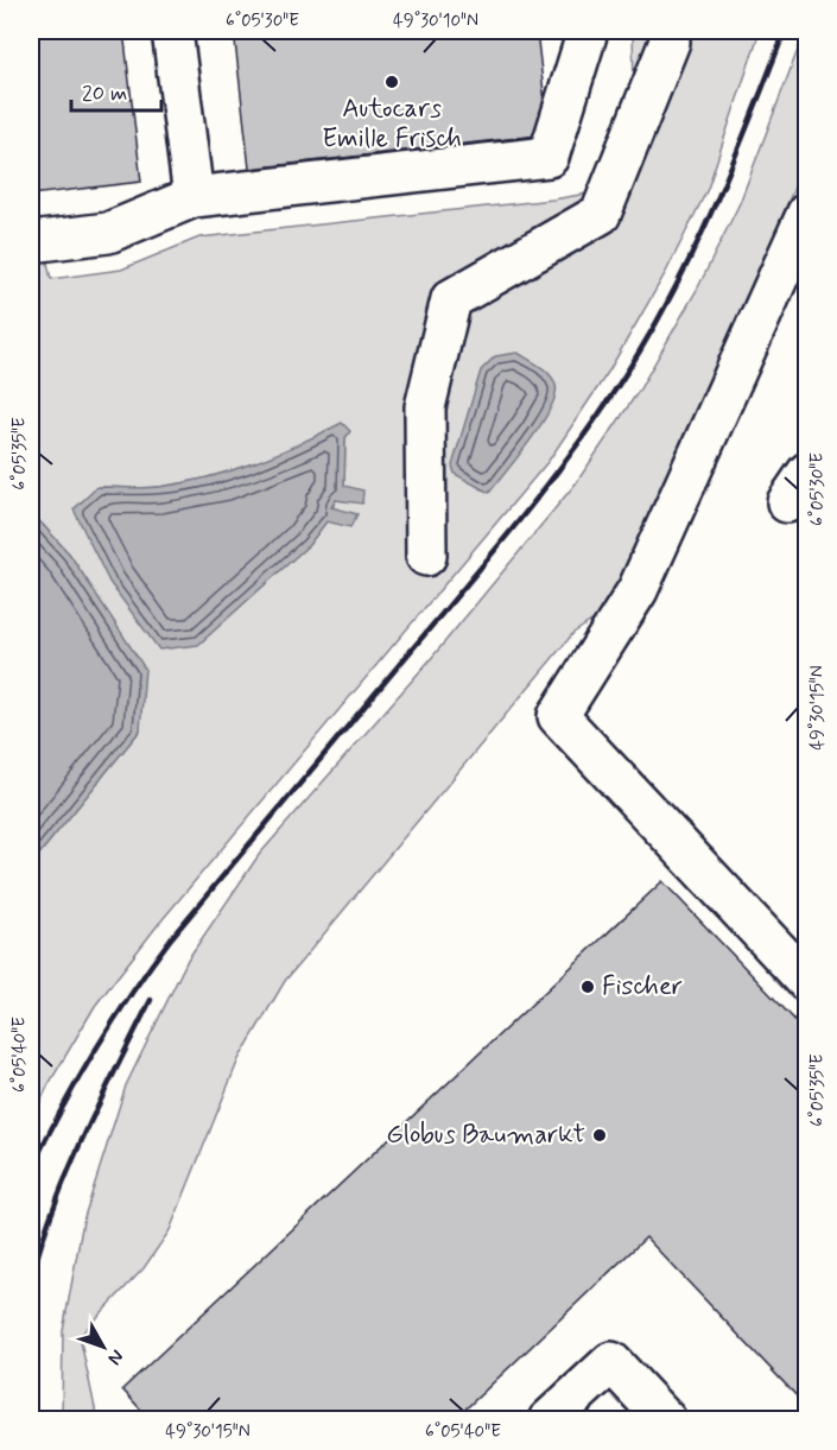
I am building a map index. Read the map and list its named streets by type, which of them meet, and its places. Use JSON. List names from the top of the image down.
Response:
{
  "places": ["Autocars Emille Frisch", "Fischer", "Globus Baumarkt"],
  "scale_bar": "20 m",
  "north": "bottom right",
  "coordinates": [
    "6°05'30\"E",
    "49°30'10\"N",
    "6°05'35\"E",
    "49°30'15\"N",
    "6°05'40\"E"
  ]
}
